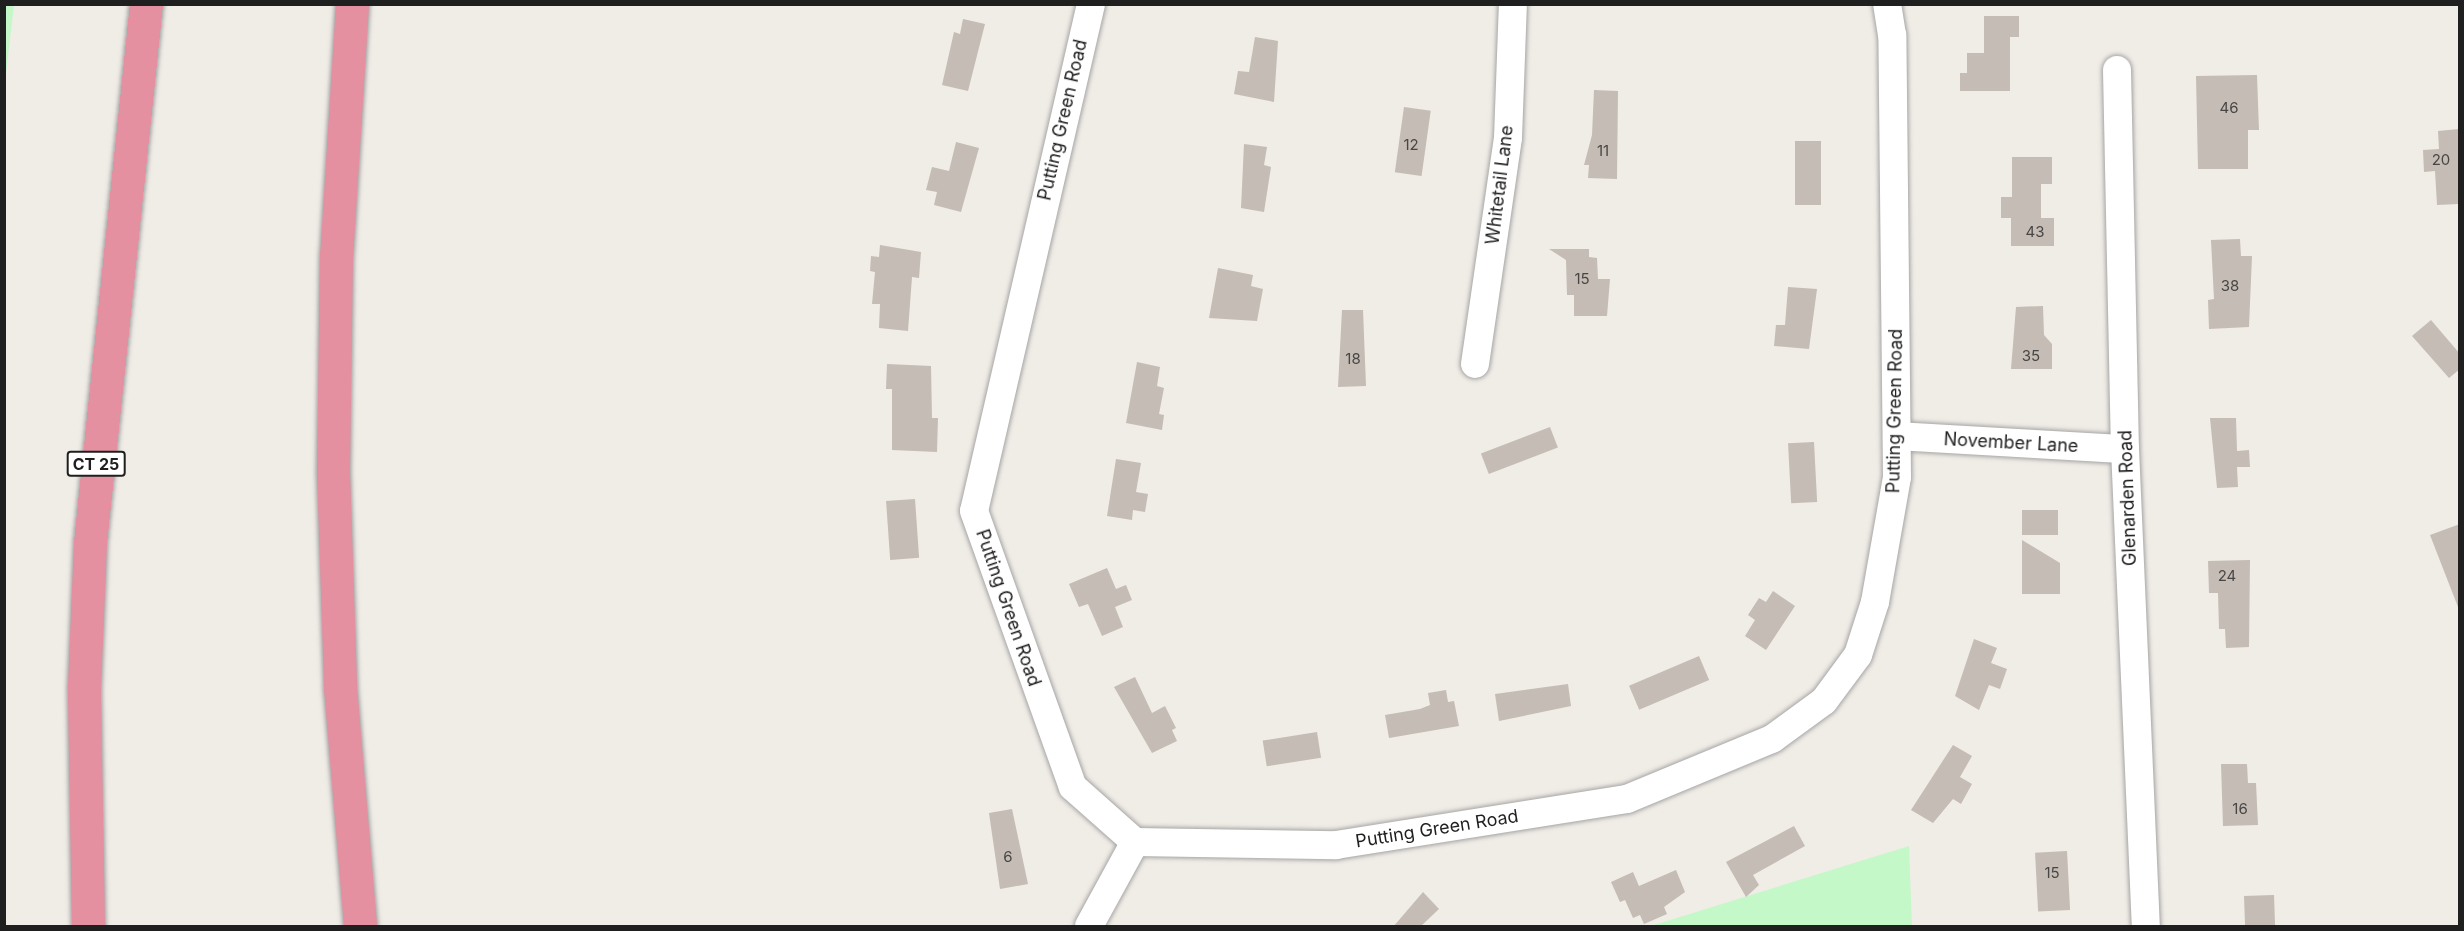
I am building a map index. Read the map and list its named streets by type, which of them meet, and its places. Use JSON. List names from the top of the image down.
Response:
{
  "streets": {
    "highway": ["CT 25"],
    "street": [
      "Putting Green Road",
      "Whitetail Lane",
      "November Lane",
      "Glenarden Road"
    ]
  },
  "crossings": [
    ["Putting Green Road", "November Lane"],
    ["November Lane", "Glenarden Road"]
  ],
  "house_numbers": [
    "46",
    "12",
    "11",
    "20",
    "43",
    "15",
    "38",
    "35",
    "18",
    "24",
    "16",
    "6",
    "15"
  ]
}
